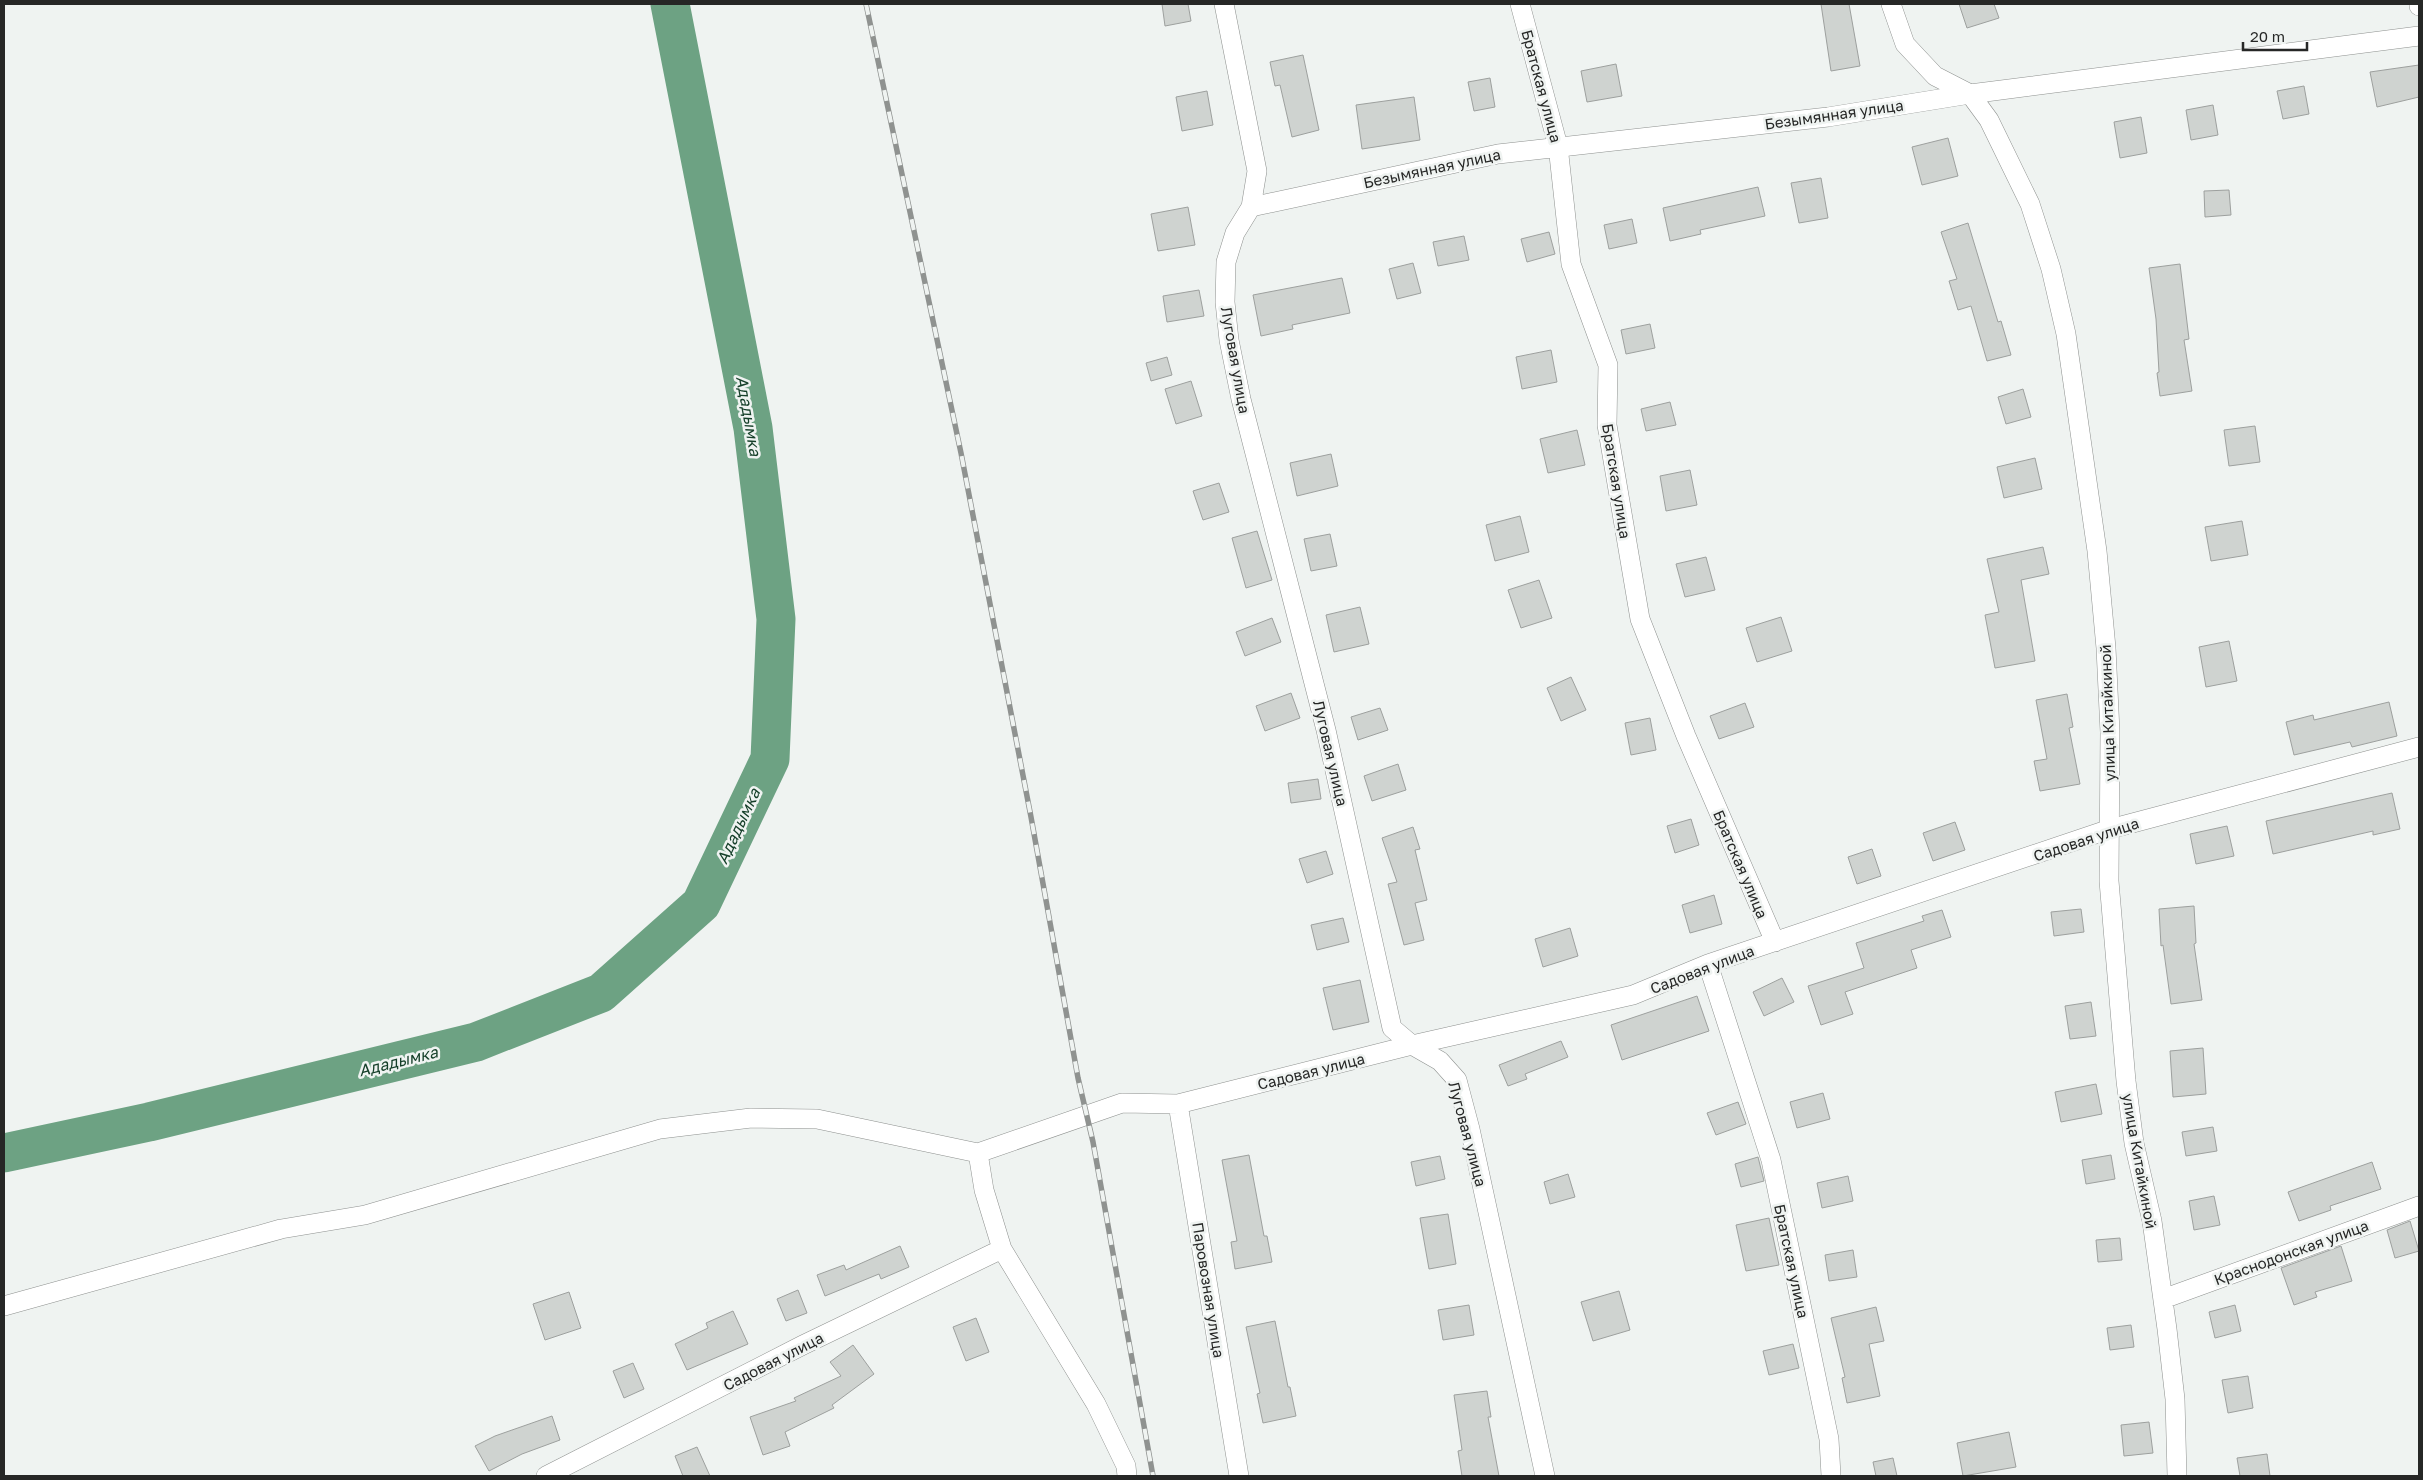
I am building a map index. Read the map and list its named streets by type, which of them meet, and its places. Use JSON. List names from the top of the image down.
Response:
{
  "streets": {
    "street": [
      "Братская улица",
      "Безымянная улица",
      "Луговая улица",
      "улица Китайкиной",
      "Садовая улица",
      "Краснодонская улица",
      "Паровозная улица"
    ]
  },
  "crossings": [
    ["Братская улица", "Безымянная улица"],
    ["Братская улица", "Садовая улица"],
    ["Безымянная улица", "Луговая улица"],
    ["Безымянная улица", "улица Китайкиной"],
    ["Луговая улица", "Садовая улица"],
    ["улица Китайкиной", "Садовая улица"],
    ["улица Китайкиной", "Краснодонская улица"],
    ["Садовая улица", "Паровозная улица"]
  ],
  "water": ["Ададымка"],
  "scale_bar": "20 m"
}
